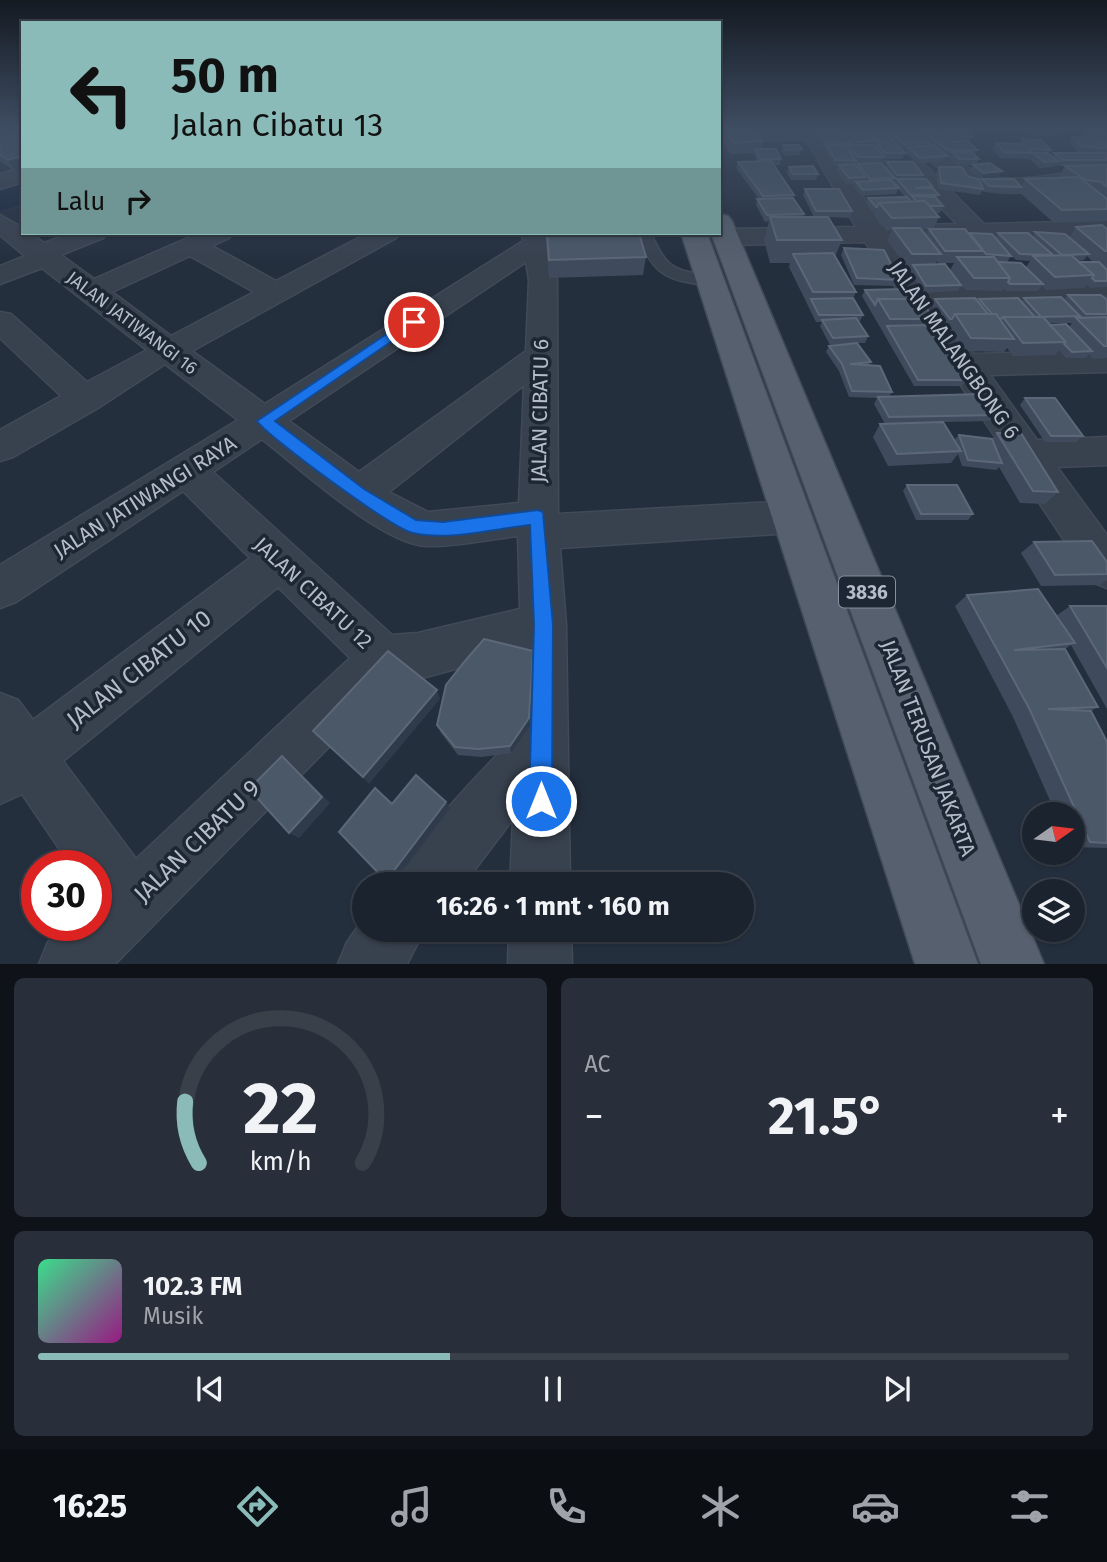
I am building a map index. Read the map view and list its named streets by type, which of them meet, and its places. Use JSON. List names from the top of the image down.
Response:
{
  "streets": {
    "main road": ["3836", "JALAN TERUSAN JAKARTA"],
    "street": [
      "JALAN JATIWANGI 16",
      "JALAN MALANGBONG 6",
      "JALAN CIBATU 6",
      "JALAN JATIWANGI RAYA",
      "JALAN CIBATU 12",
      "JALAN CIBATU 10",
      "JALAN CIBATU 9"
    ]
  },
  "crossings": [
    ["JALAN JATIWANGI 16", "JALAN CIBATU 6"],
    ["JALAN JATIWANGI 16", "JALAN JATIWANGI RAYA"],
    ["JALAN JATIWANGI 16", "3836"],
    ["JALAN CIBATU 6", "JALAN JATIWANGI RAYA"],
    ["JALAN CIBATU 6", "JALAN CIBATU 12"],
    ["JALAN JATIWANGI RAYA", "JALAN CIBATU 12"],
    ["JALAN CIBATU 12", "JALAN CIBATU 10"],
    ["JALAN CIBATU 12", "JALAN CIBATU 9"]
  ],
  "north": "right",
  "page": {
    "turn": ["50 m", "Jalan Cibatu 13"],
    "then": "Lalu",
    "limit": "30",
    "trip": "16:26 · 1 mnt · 160 m",
    "tile": "AC",
    "heat": ["−", "21.5°", "+"],
    "song": ["102.3 FM", "Musik"],
    "tabs": "16:25",
    "gauge": ["22", "km/h"]
  }
}
